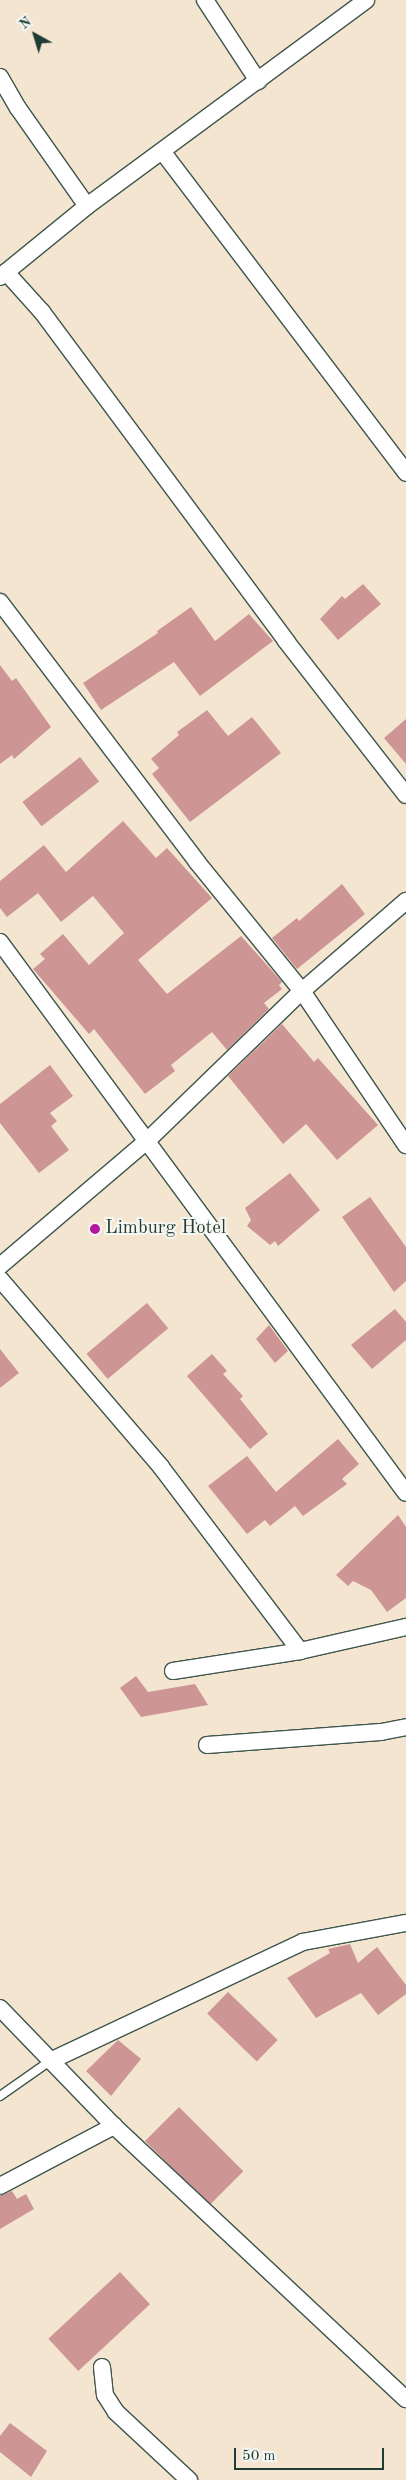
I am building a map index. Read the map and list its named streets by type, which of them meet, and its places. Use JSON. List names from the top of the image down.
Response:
{
  "places": ["Limburg Hotel"],
  "scale_bar": "50 m",
  "north": "top left"
}
